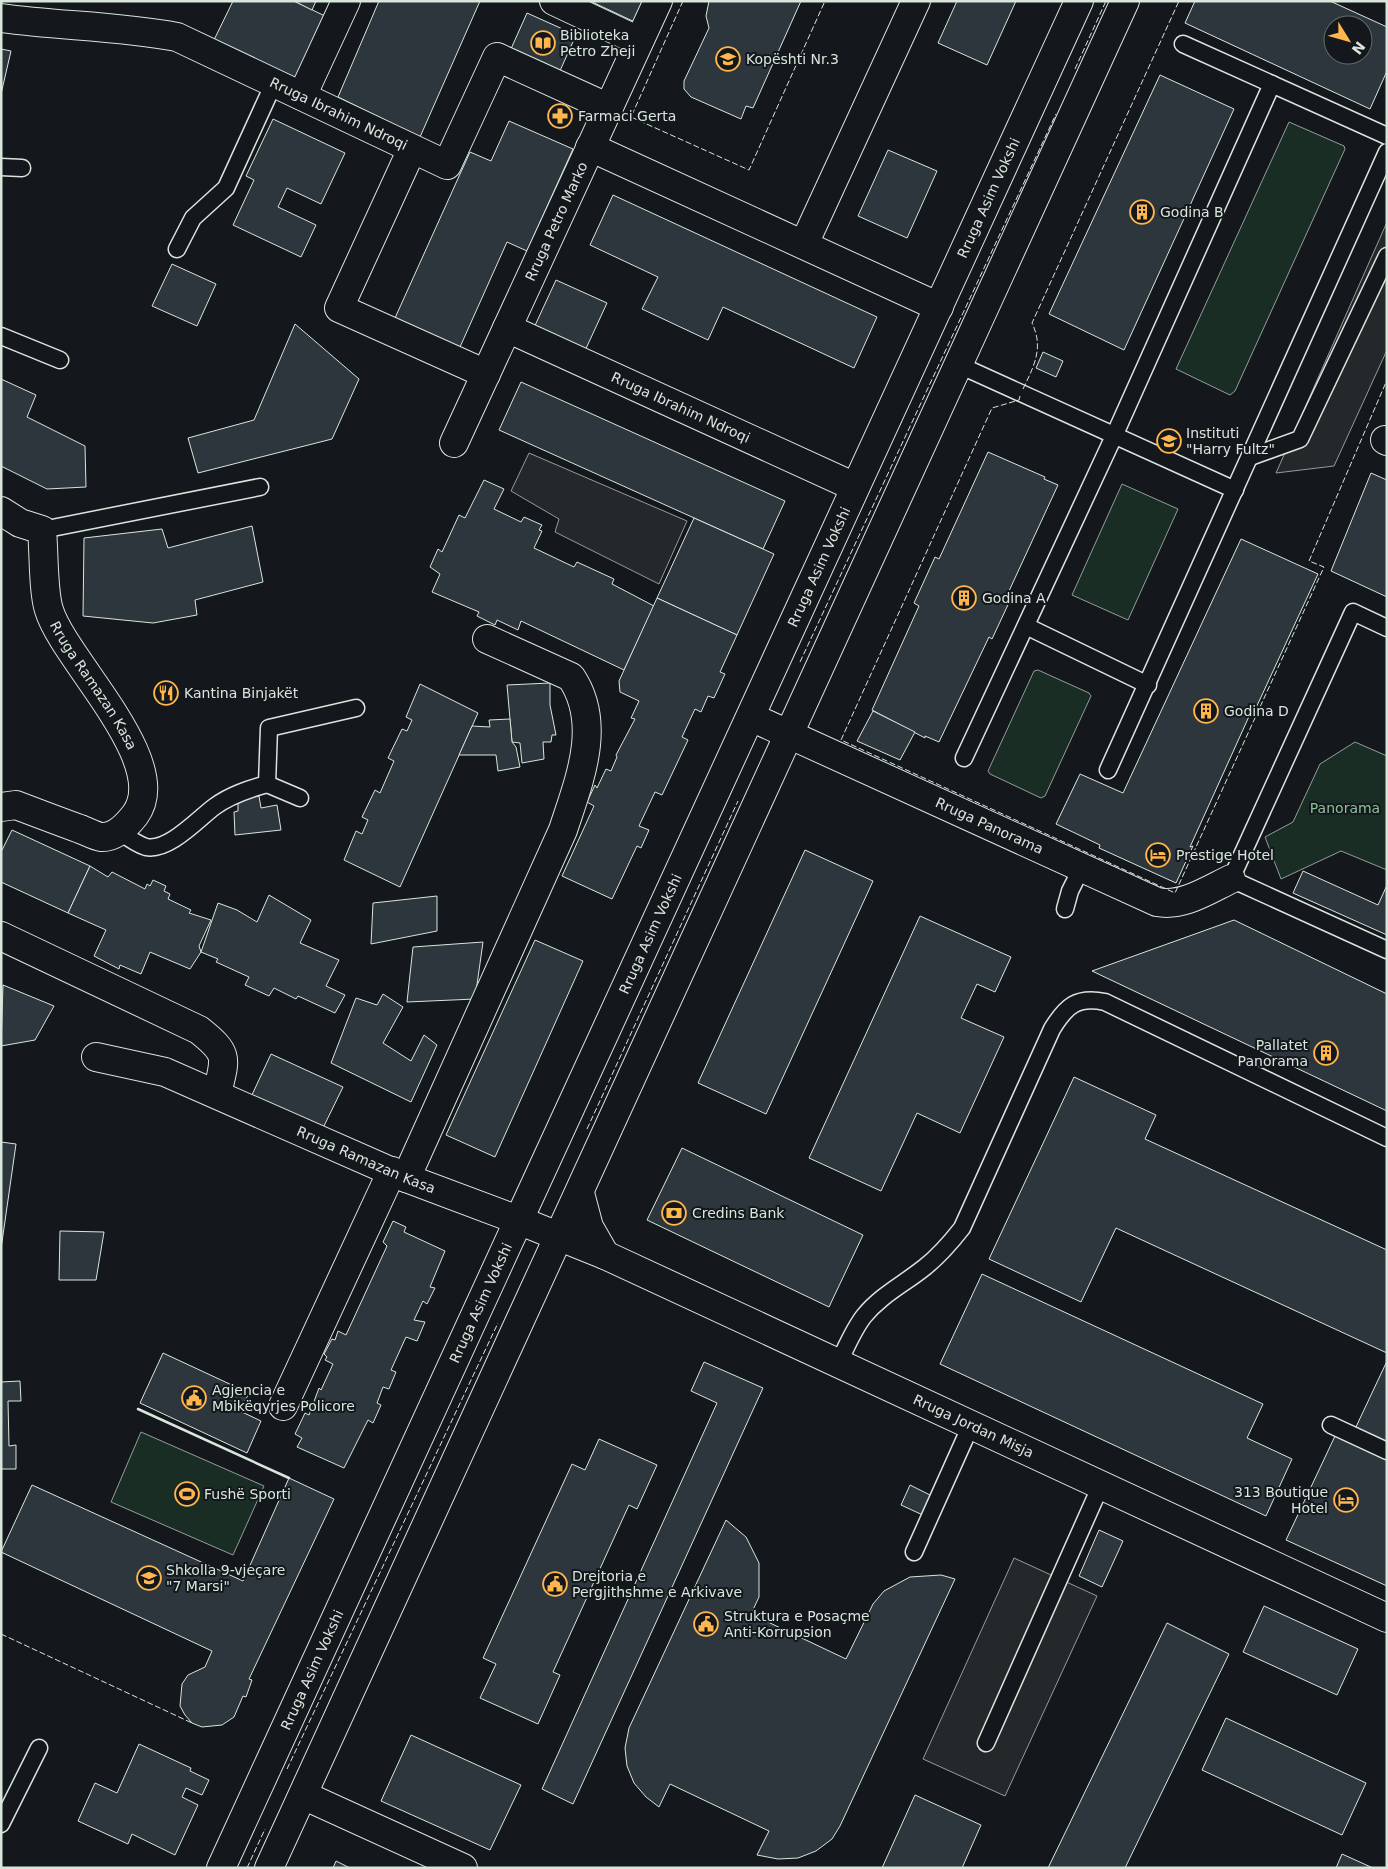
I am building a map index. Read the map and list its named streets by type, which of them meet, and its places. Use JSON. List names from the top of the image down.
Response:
{
  "streets": {
    "street": [
      "Rruga Ibrahim Ndroqi",
      "Rruga Asim Vokshi",
      "Rruga Petro Marko",
      "Rruga Ramazan Kasa",
      "Rruga Panorama",
      "Rruga Jordan Misja"
    ]
  },
  "crossings": [
    ["Rruga Ibrahim Ndroqi", "Rruga Asim Vokshi"],
    ["Rruga Ibrahim Ndroqi", "Rruga Petro Marko"],
    ["Rruga Asim Vokshi", "Rruga Ramazan Kasa"],
    ["Rruga Asim Vokshi", "Rruga Panorama"],
    ["Rruga Ramazan Kasa", "Rruga Jordan Misja"]
  ],
  "parks": ["Panorama"],
  "places": {
    "library": ["Biblioteka Petro Zheji"],
    "school or university": ["Kopështi Nr.3", "Instituti \"Harry Fultz\"", "Shkolla 9-vjeçare \"7 Marsi\""],
    "pharmacy": ["Farmaci Gerta"],
    "building": [
      "Godina B",
      "Godina A",
      "Godina D",
      "Pallatet Panorama"
    ],
    "restaurant": ["Kantina Binjakët"],
    "hotel": ["Prestige Hotel", "313 Boutique Hotel"],
    "bank": ["Credins Bank"],
    "public building": ["Agjencia e Mbikëqyrjes Policore", "Drejtoria e Pergjithshme e Arkivave", "Struktura e Posaçme Anti-Korrupsion"],
    "sports": ["Fushë Sporti"]
  },
  "north": "bottom right"
}
